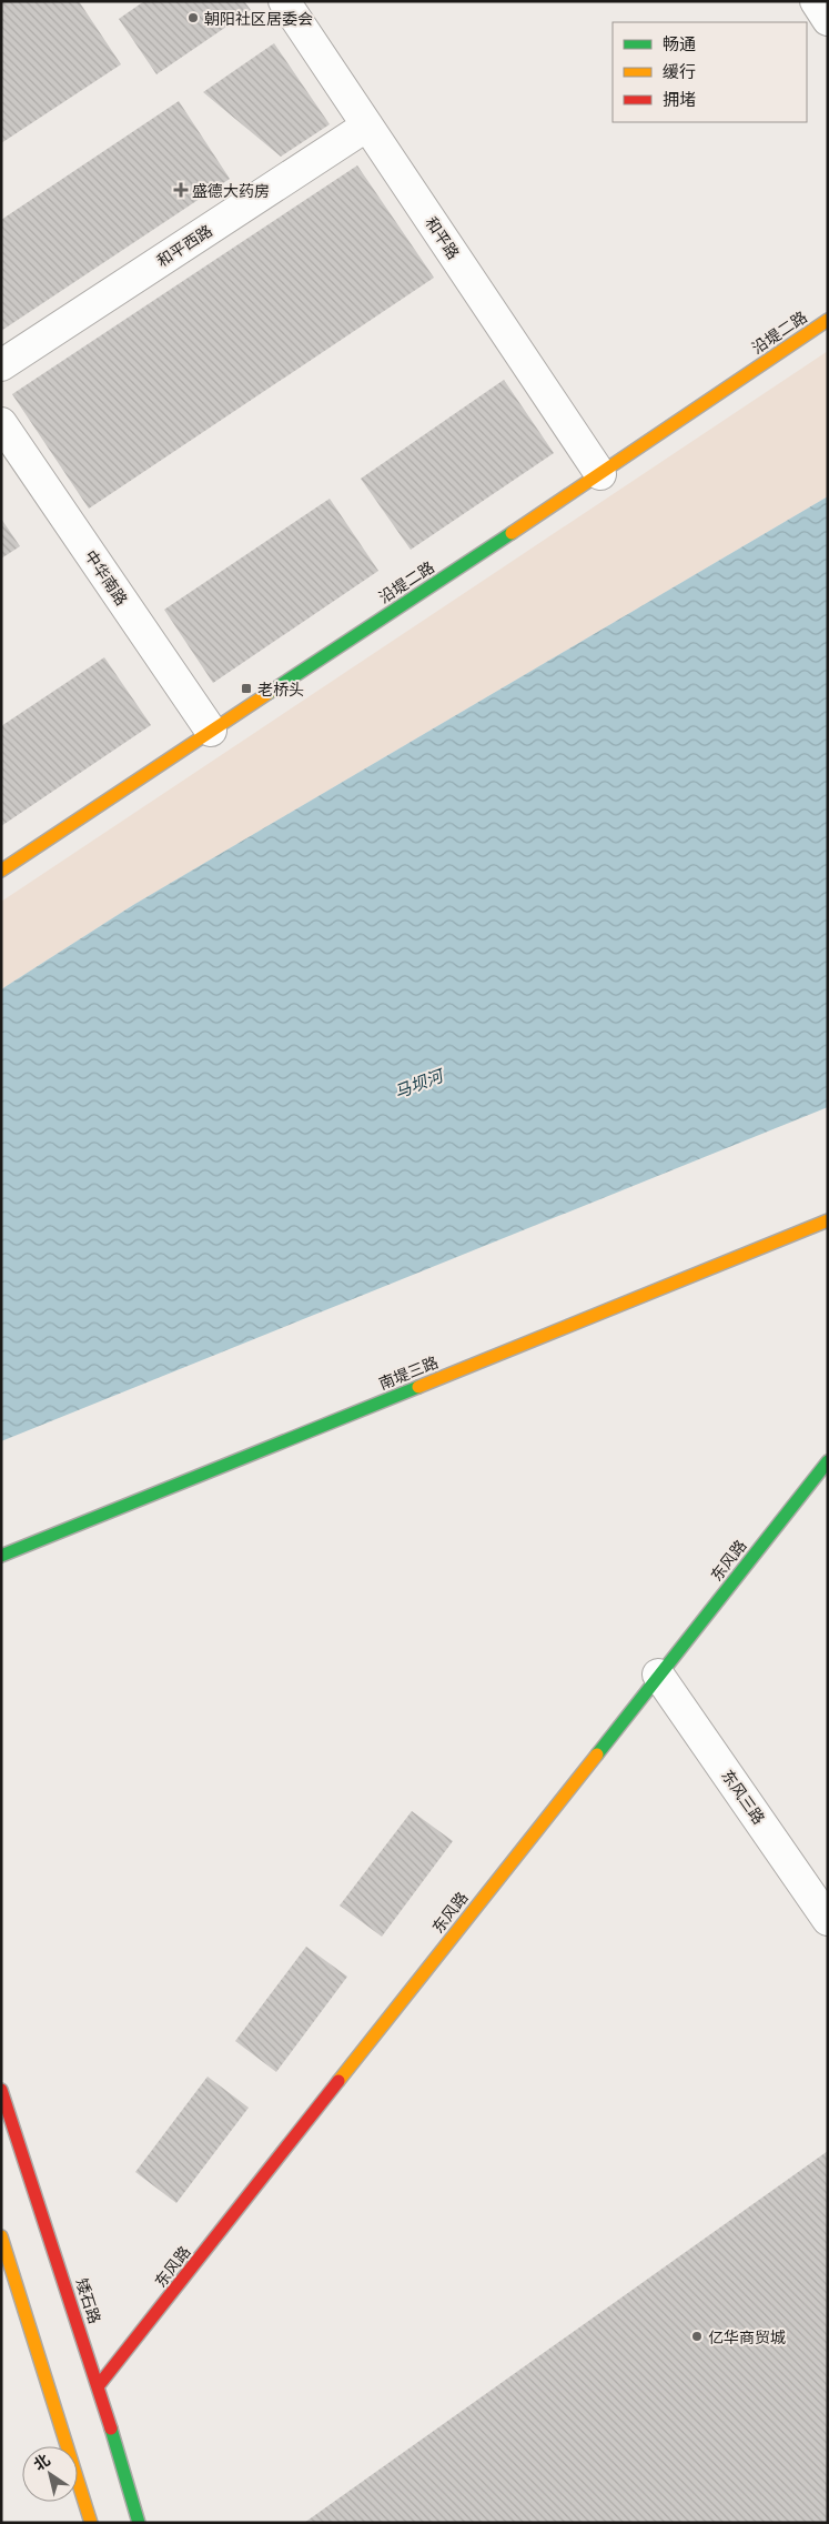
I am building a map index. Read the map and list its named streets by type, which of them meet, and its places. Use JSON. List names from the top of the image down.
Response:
{
  "streets": {
    "street": [
      "和平路",
      "和平西路",
      "沿堤二路",
      "中华南路",
      "南堤三路",
      "东风路",
      "东风三路",
      "矮石路"
    ]
  },
  "crossings": [
    ["和平路", "和平西路"],
    ["和平路", "沿堤二路"],
    ["沿堤二路", "中华南路"],
    ["东风路", "东风三路"],
    ["东风路", "矮石路"]
  ],
  "water": ["马坝河"],
  "places": {
    "other": ["朝阳社区居委会", "亿华商贸城"],
    "health": ["盛德大药房"],
    "transit": ["老桥头"]
  },
  "legend": ["畅通", "缓行", "拥堵"],
  "north": "top left"
}
